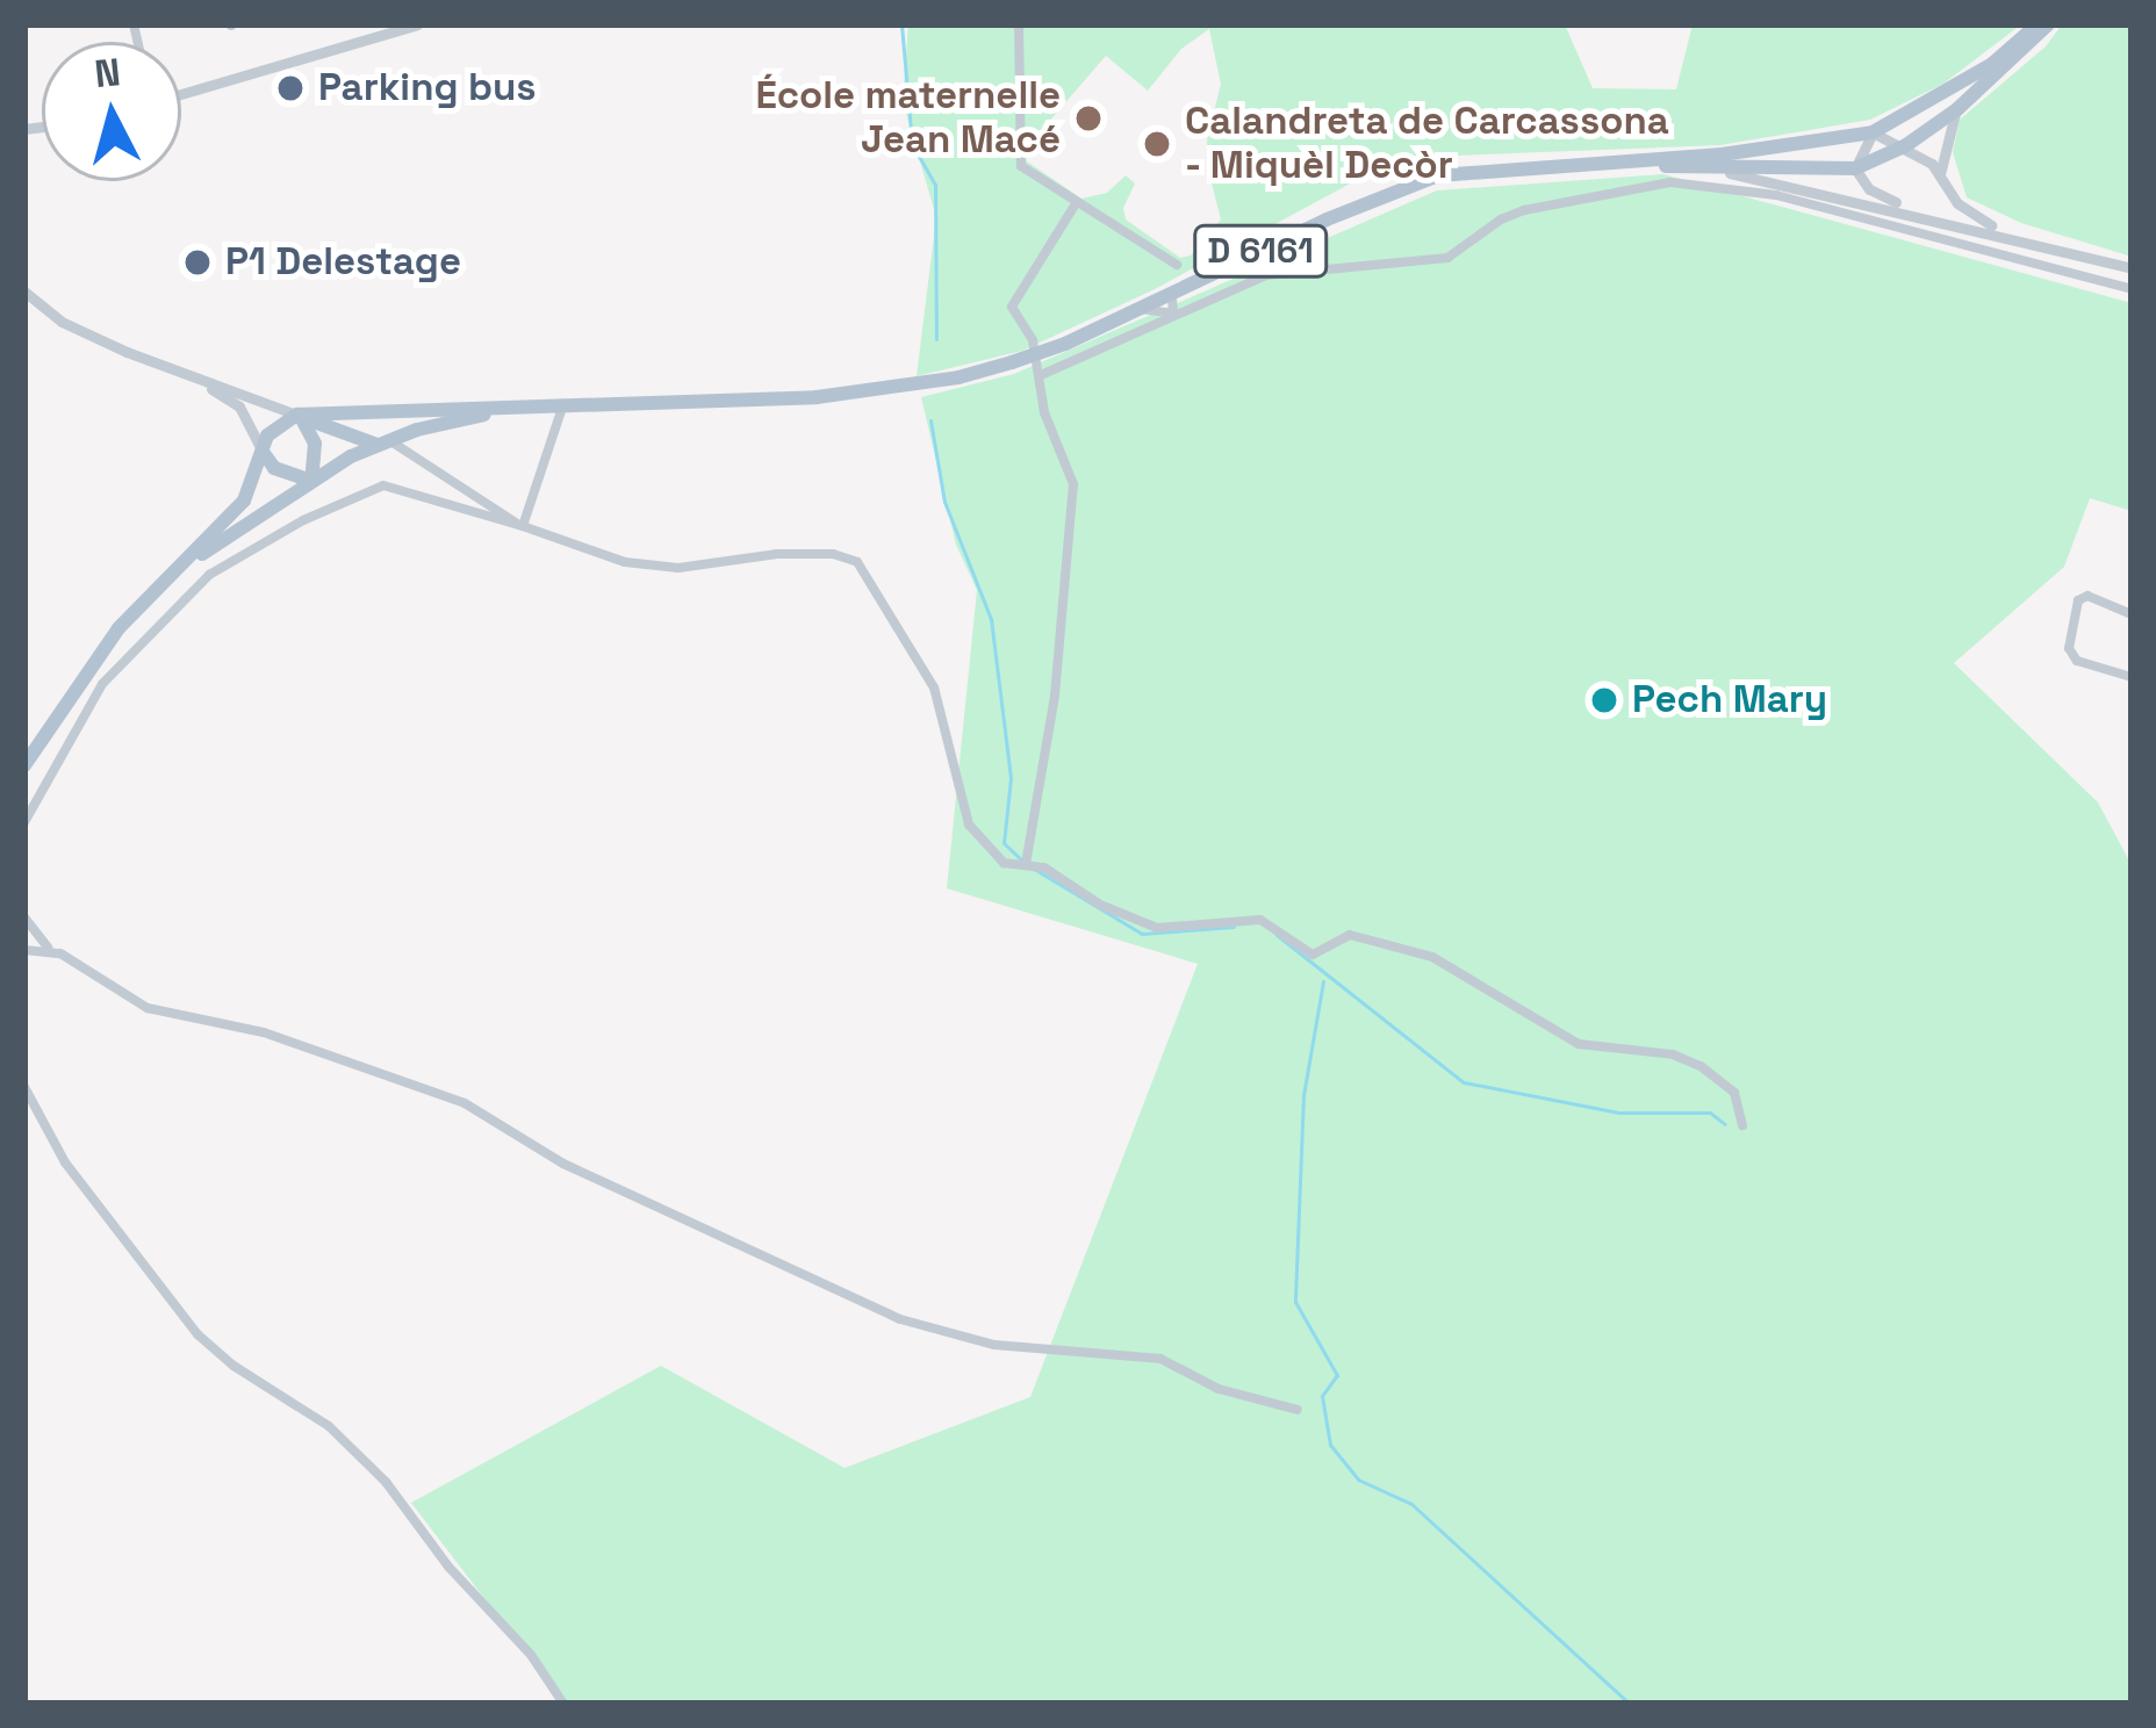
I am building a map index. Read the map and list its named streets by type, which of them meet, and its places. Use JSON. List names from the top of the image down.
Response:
{
  "streets": {
    "main road": ["D 6161"]
  },
  "places": [
    "Parking bus",
    "École maternelle Jean Macé",
    "Calandreta de Carcassona - Miquèl Decòr",
    "P1 Delestage",
    "Pech Mary"
  ],
  "north": "top"
}
